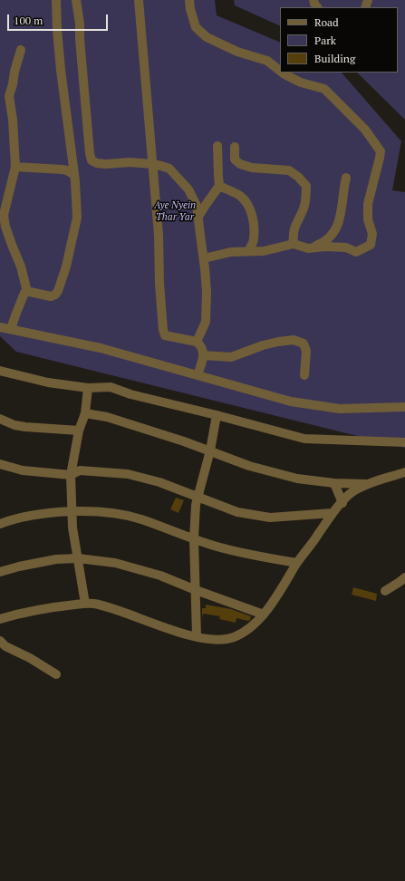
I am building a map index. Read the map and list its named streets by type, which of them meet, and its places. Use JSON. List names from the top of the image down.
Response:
{
  "parks": ["Aye Nyein Thar Yar"],
  "legend": ["Road", "Park", "Building"],
  "scale_bar": "100 m"
}
